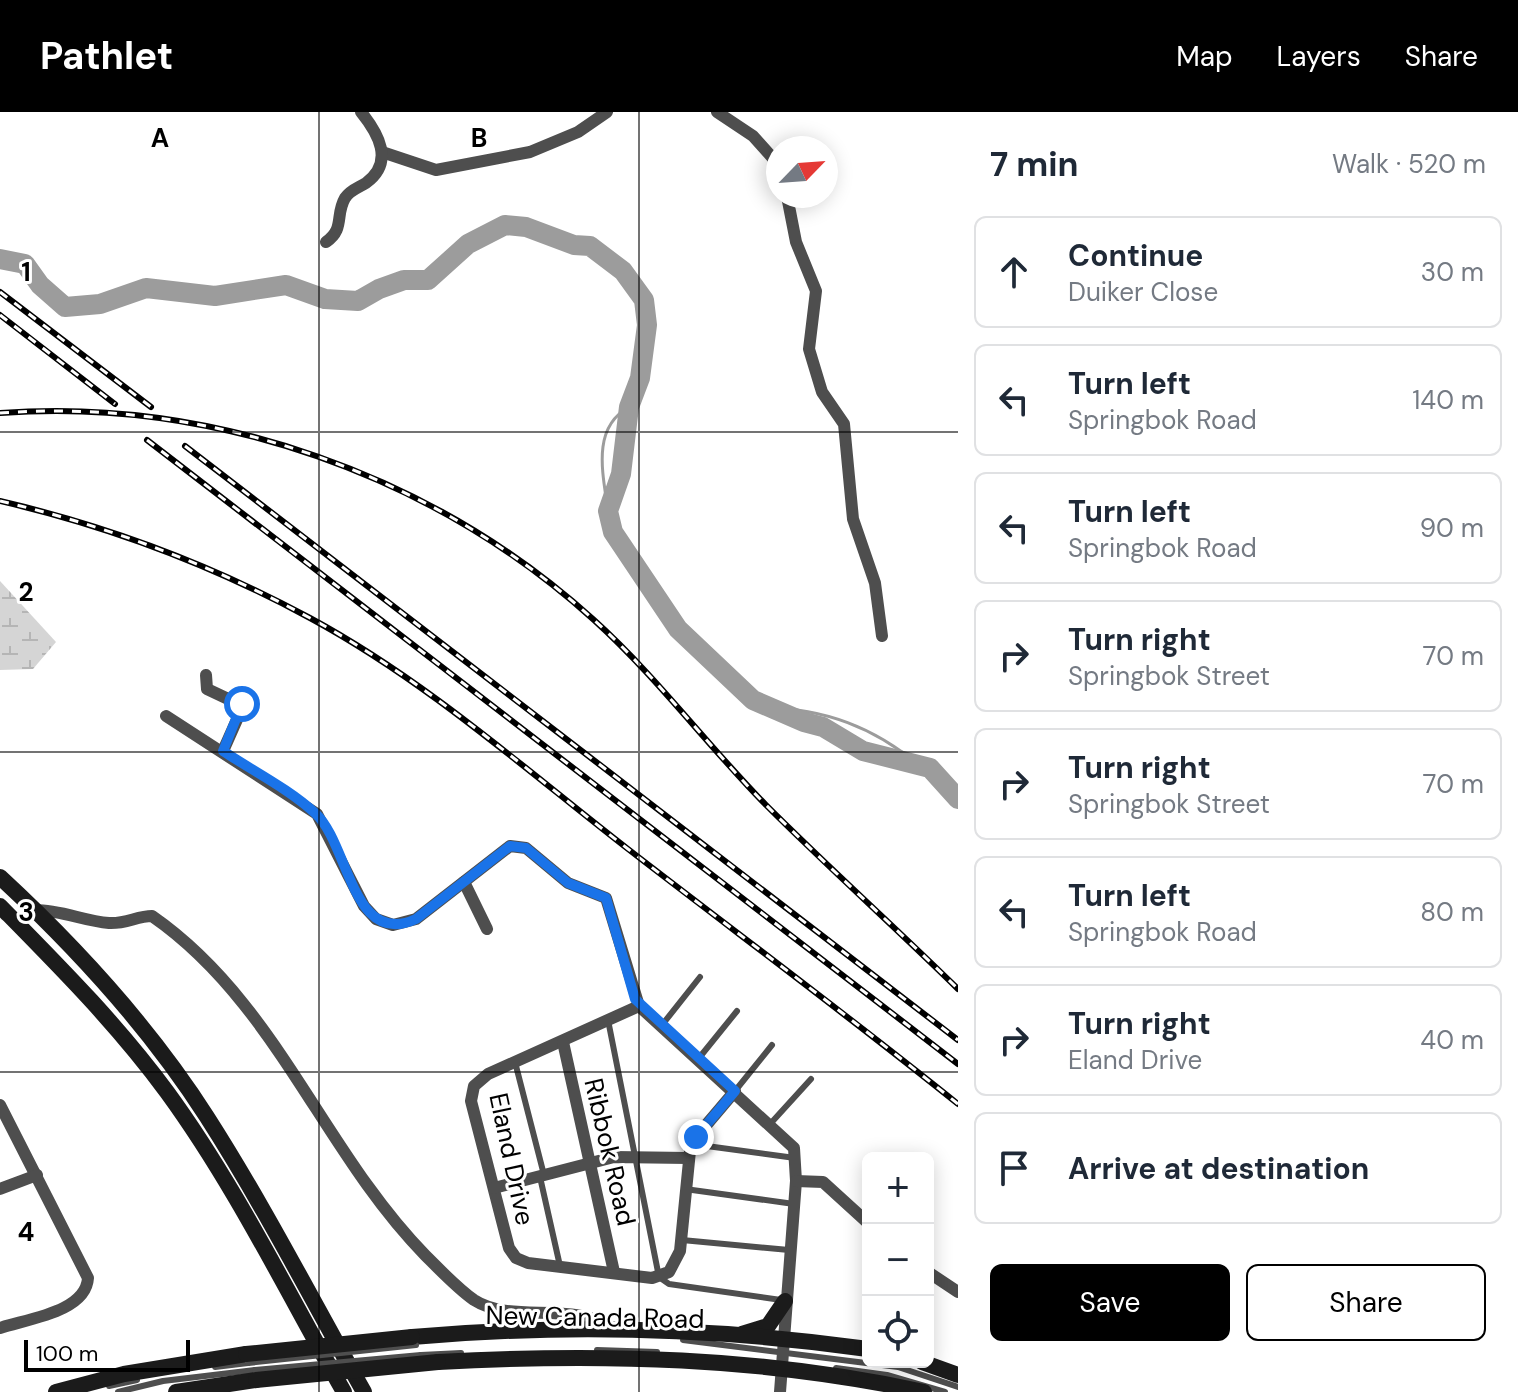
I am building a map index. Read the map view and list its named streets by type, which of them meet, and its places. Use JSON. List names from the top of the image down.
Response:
{
  "streets": {
    "main road": ["New Canada Road"],
    "street": ["Ribbok Road", "Eland Drive"]
  },
  "crossings": [
    ["Ribbok Road", "Eland Drive"]
  ],
  "scale_bar": "100 m",
  "north": "top right",
  "page": {
    "header": "Pathlet",
    "nav": ["Map", "Layers", "Share"],
    "heading": ["7 min", "Walk · 520 m"],
    "list": [
      ["Continue", "Duiker Close", "30 m"],
      ["Turn left", "Springbok Road", "140 m"],
      ["Turn left", "Springbok Road", "90 m"],
      ["Turn right", "Springbok Street", "70 m"],
      ["Turn right", "Springbok Street", "70 m"],
      ["Turn left", "Springbok Road", "80 m"],
      ["Turn right", "Eland Drive", "40 m"],
      "Arrive at destination"
    ],
    "map_buttons": ["+", "−"],
    "buttons": ["Save", "Share"],
    "scale": "100 m"
  },
  "grid": {
    "columns": ["A", "B"],
    "rows": [
      "1",
      "2",
      "3",
      "4"
    ]
  }
}
